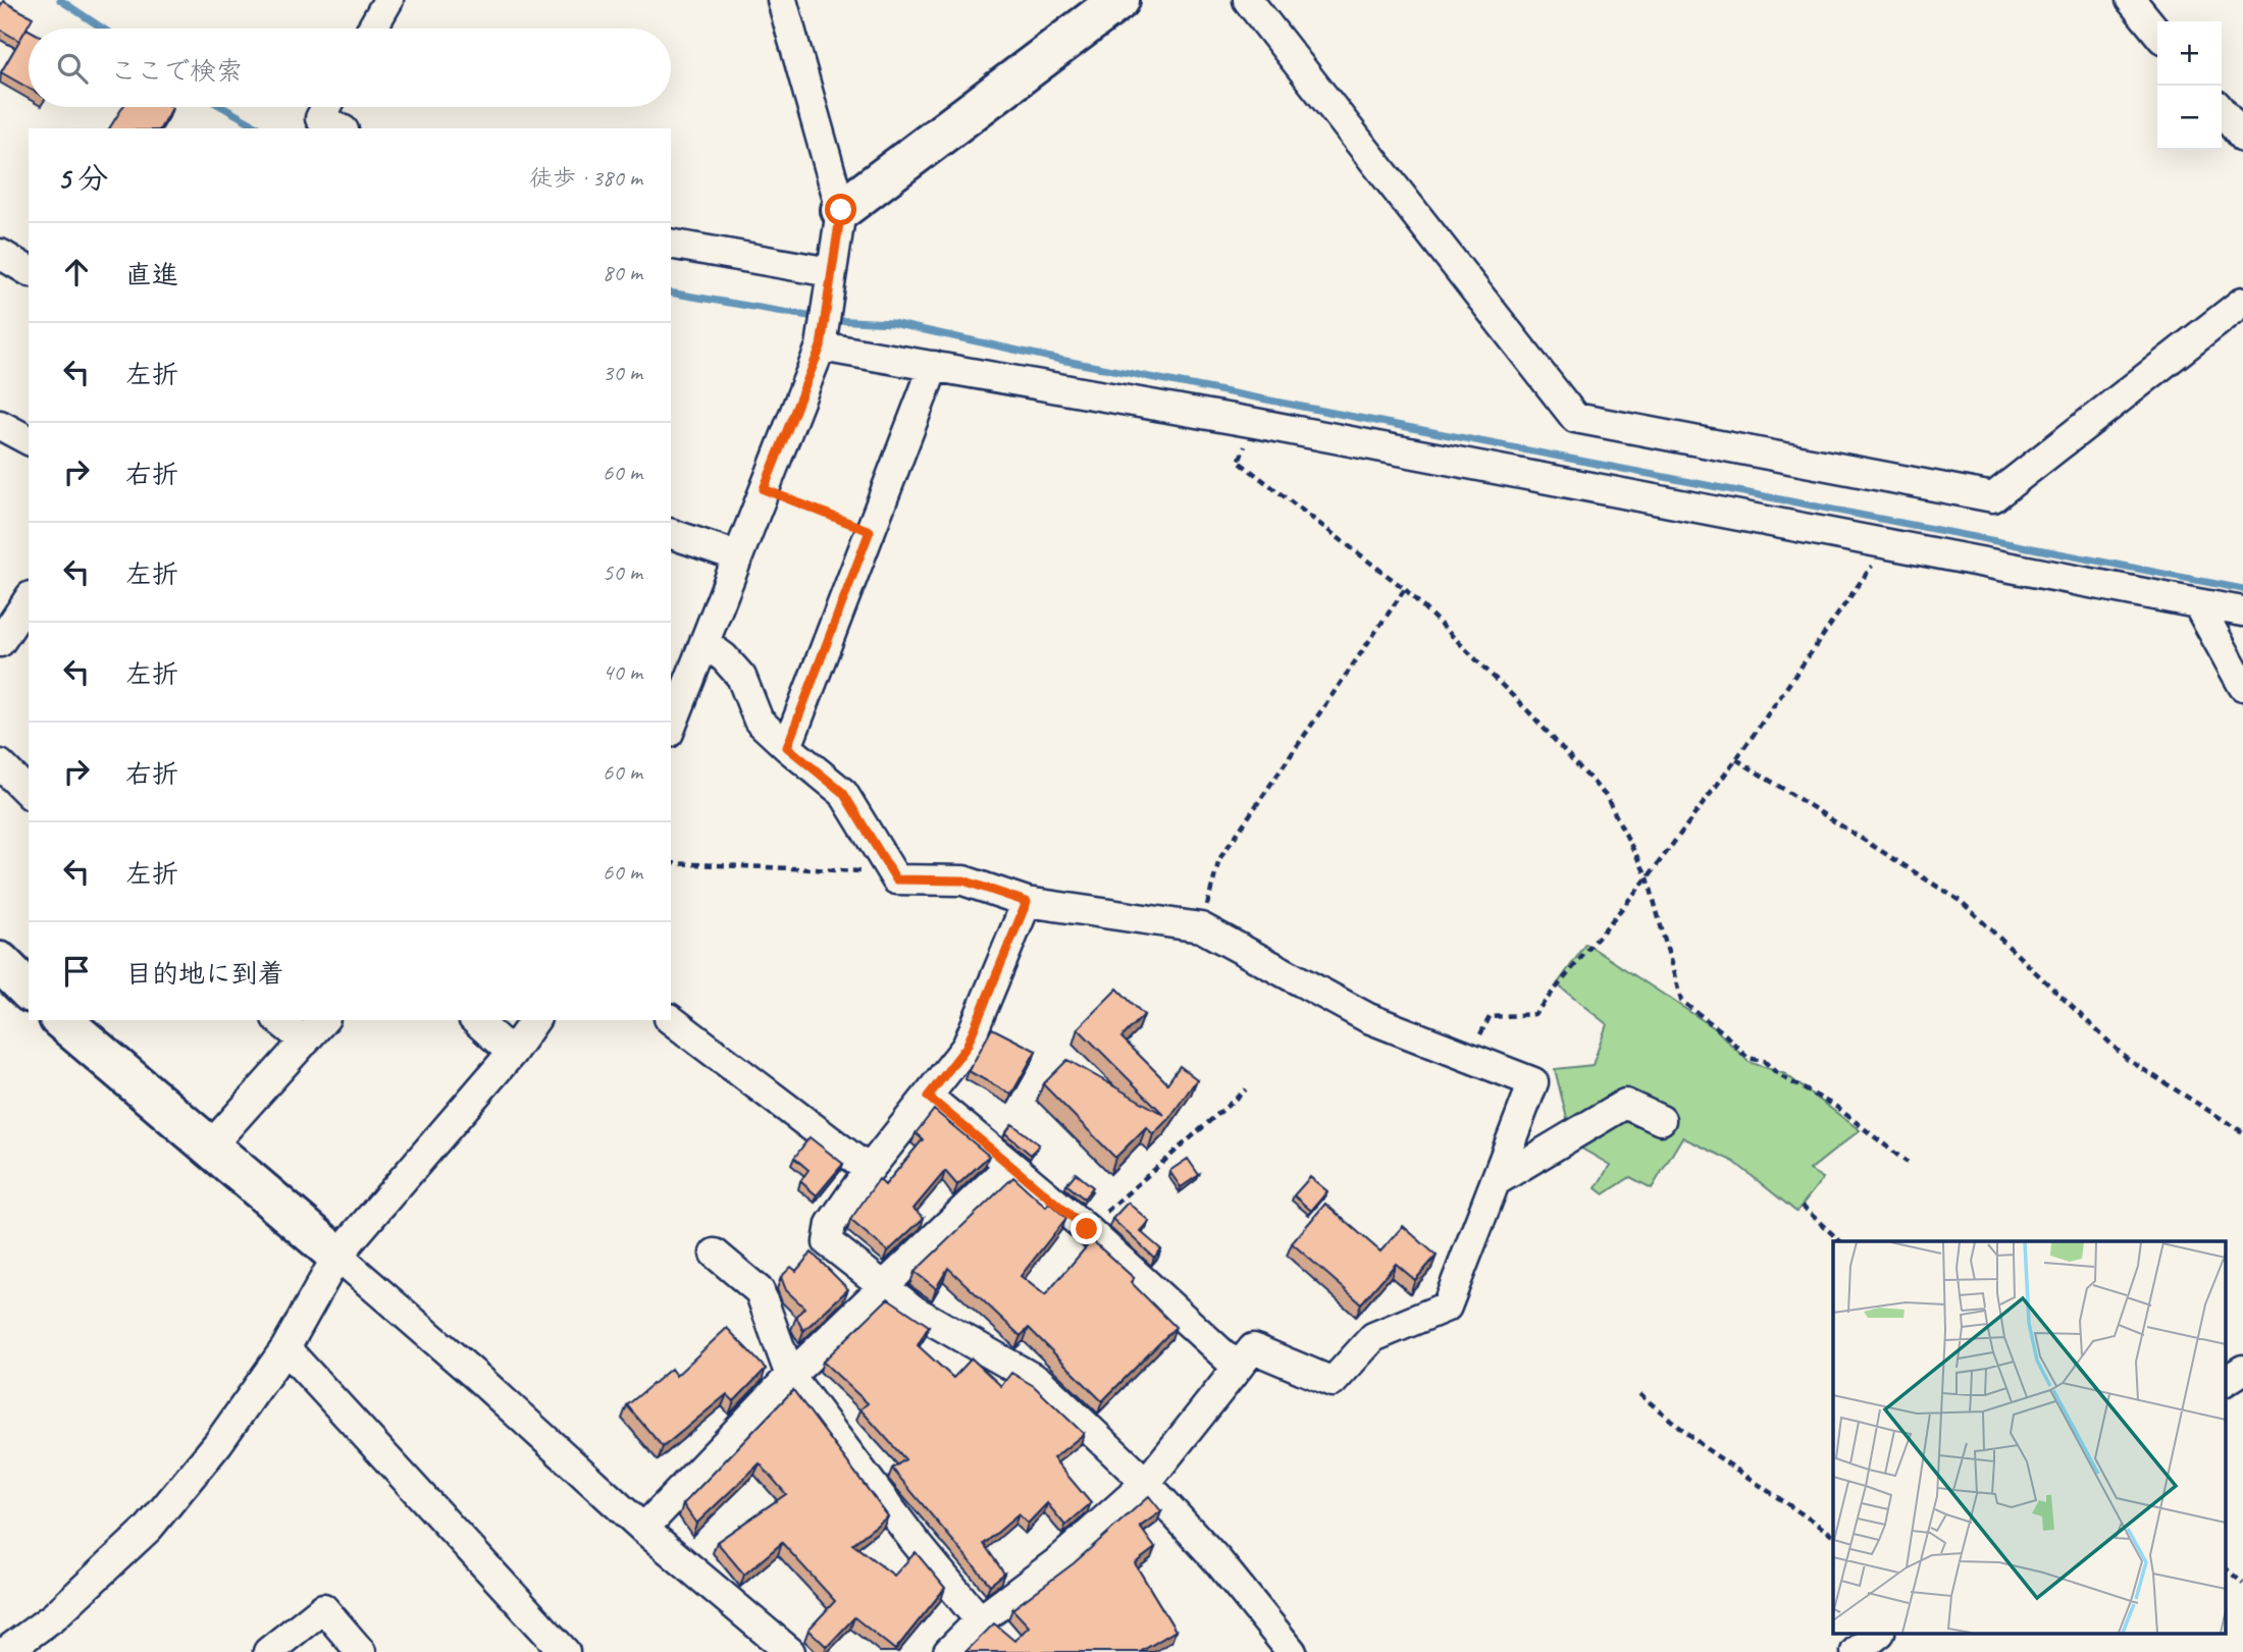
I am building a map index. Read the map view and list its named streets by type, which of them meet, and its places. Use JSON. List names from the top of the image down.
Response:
{
  "page": {
    "map_buttons": ["+", "−"],
    "search": "ここで検索",
    "heading": ["5 分", "徒歩 · 380 m"],
    "list": [
      ["直進", "80 m"],
      ["左折", "30 m"],
      ["右折", "60 m"],
      ["左折", "50 m"],
      ["左折", "40 m"],
      ["右折", "60 m"],
      ["左折", "60 m"],
      "目的地に到着"
    ]
  }
}
